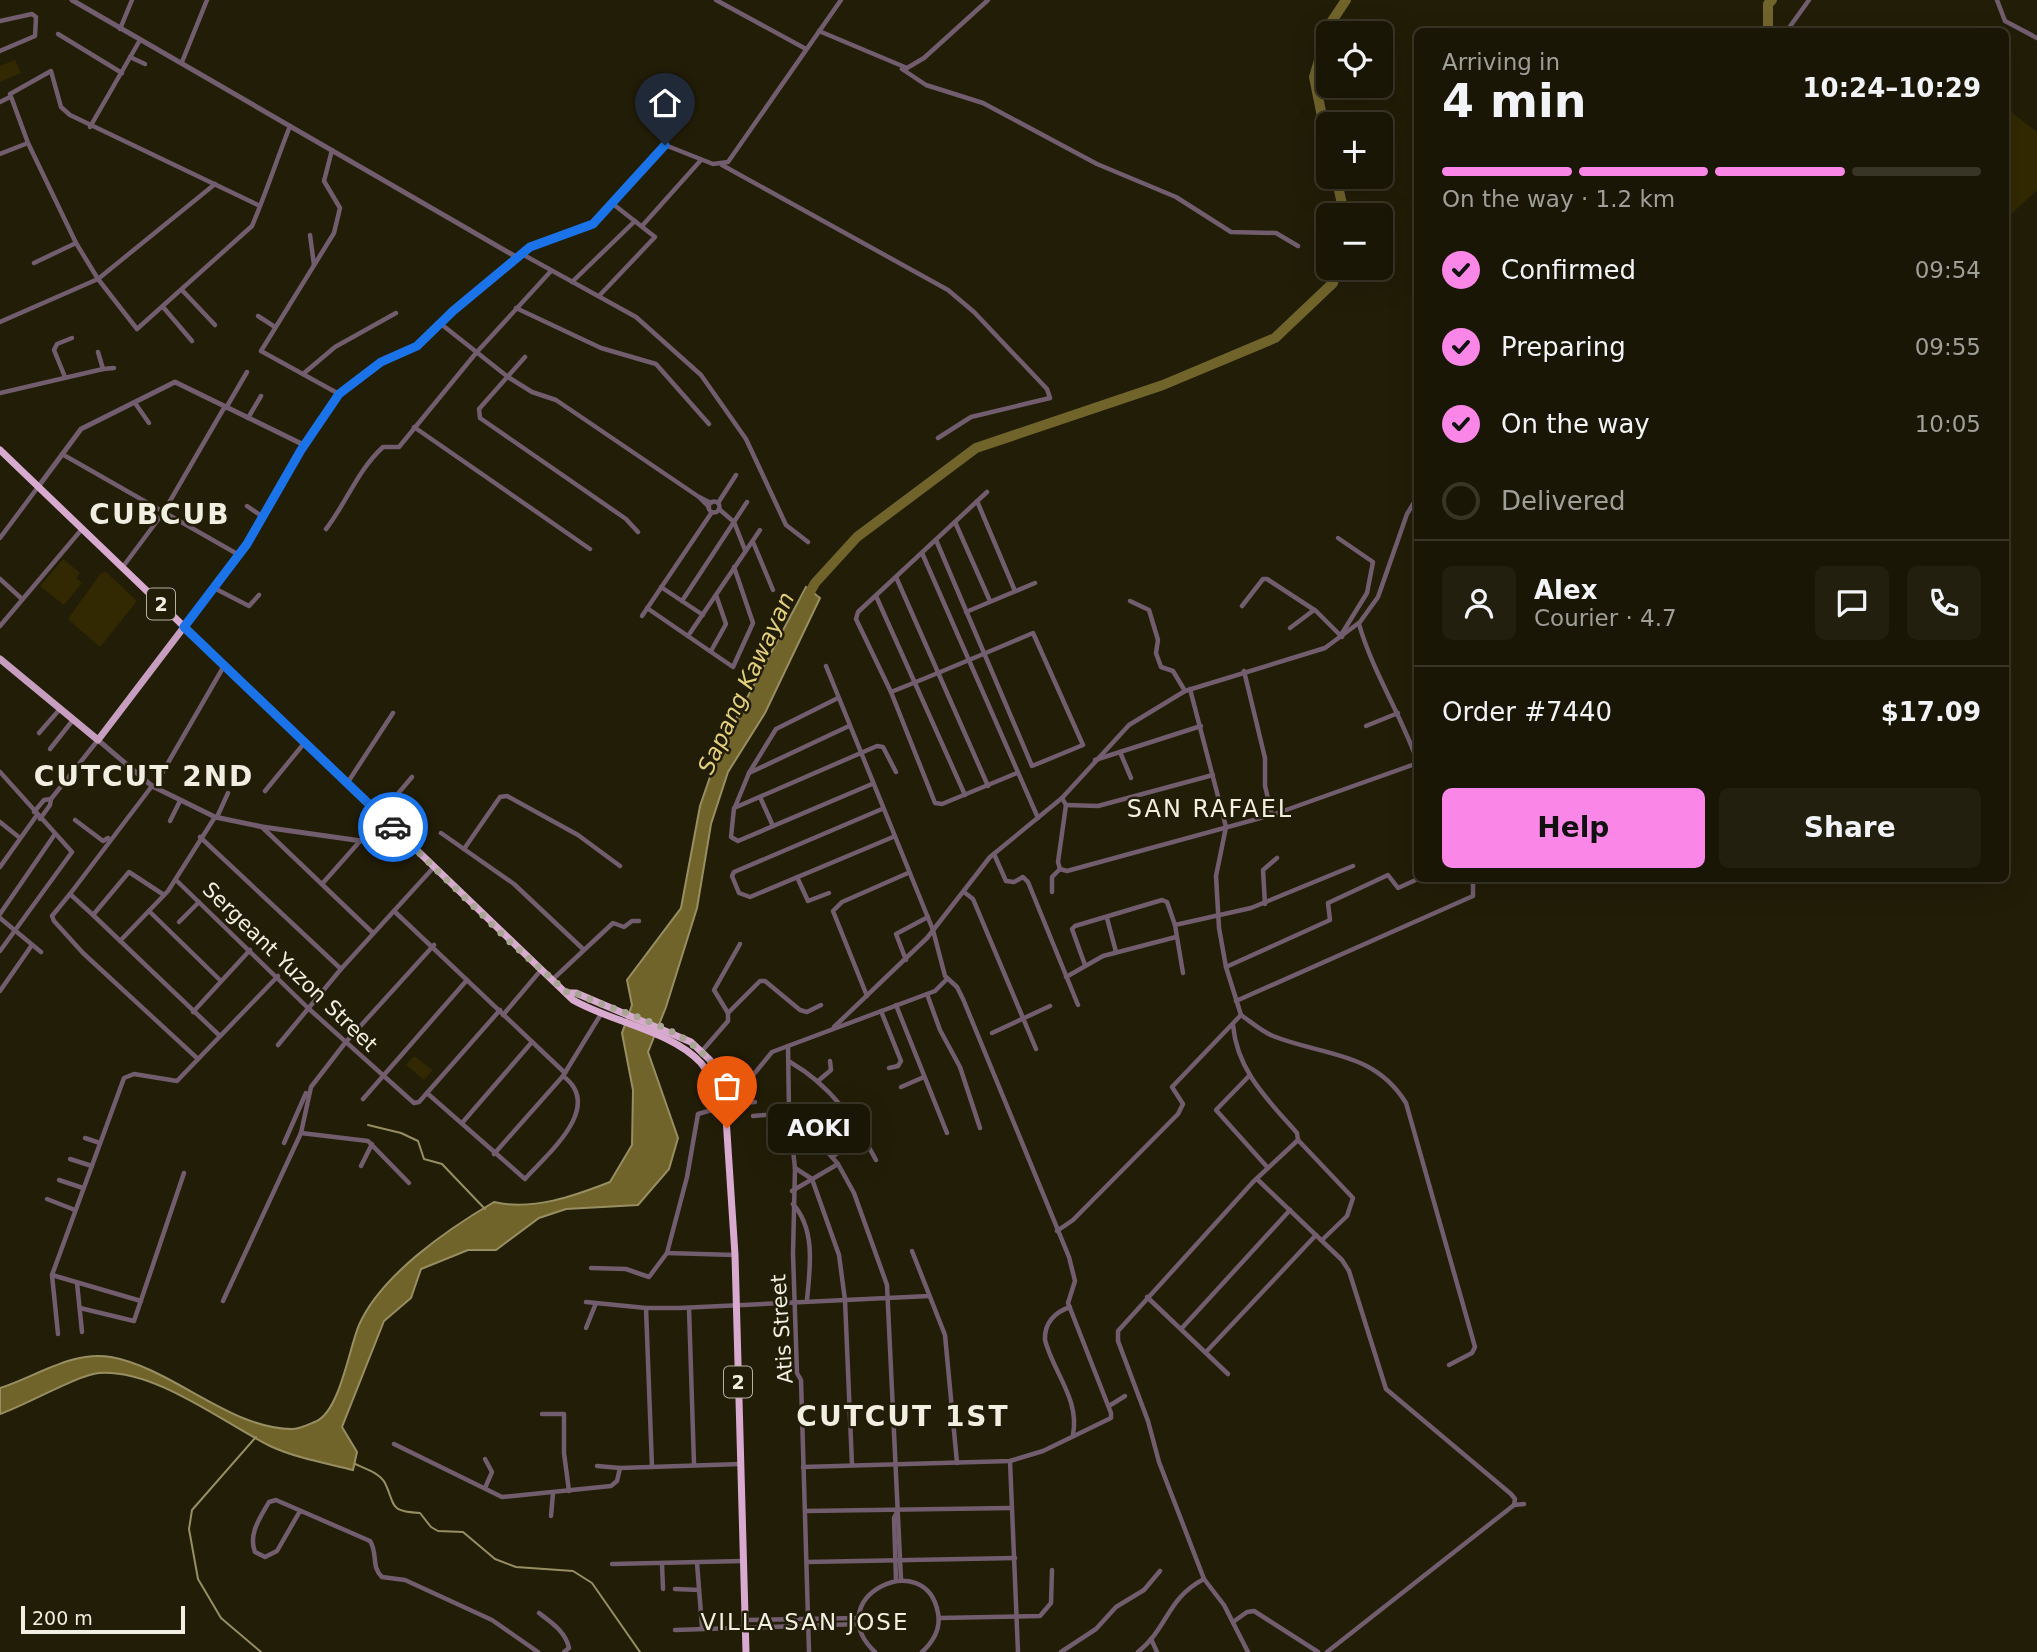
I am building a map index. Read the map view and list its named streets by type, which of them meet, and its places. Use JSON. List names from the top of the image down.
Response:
{
  "streets": {
    "highway": ["2"],
    "street": ["Sergeant Yuzon Street", "Atis Street"]
  },
  "districts": [
    "CUBCUB",
    "CUTCUT 2ND",
    "SAN RAFAEL",
    "CUTCUT 1ST",
    "VILLA SAN JOSE"
  ],
  "water": ["Sapang Kawayan"],
  "places": ["AOKI"],
  "scale_bar": "200 m",
  "page": {
    "map_buttons": ["+", "−"],
    "heading": ["4 min", "Arriving in", "10:24–10:29"],
    "panel": [
      "Alex",
      "Courier · 4.7",
      "Order #7440",
      "$17.09"
    ],
    "bar": "On the way · 1.2 km",
    "list": [
      ["Confirmed", "09:54"],
      ["Preparing", "09:55"],
      ["On the way", "10:05"],
      "Delivered"
    ],
    "buttons": ["Help", "Share"],
    "bubble": "AOKI",
    "scale": "200 m"
  }
}
